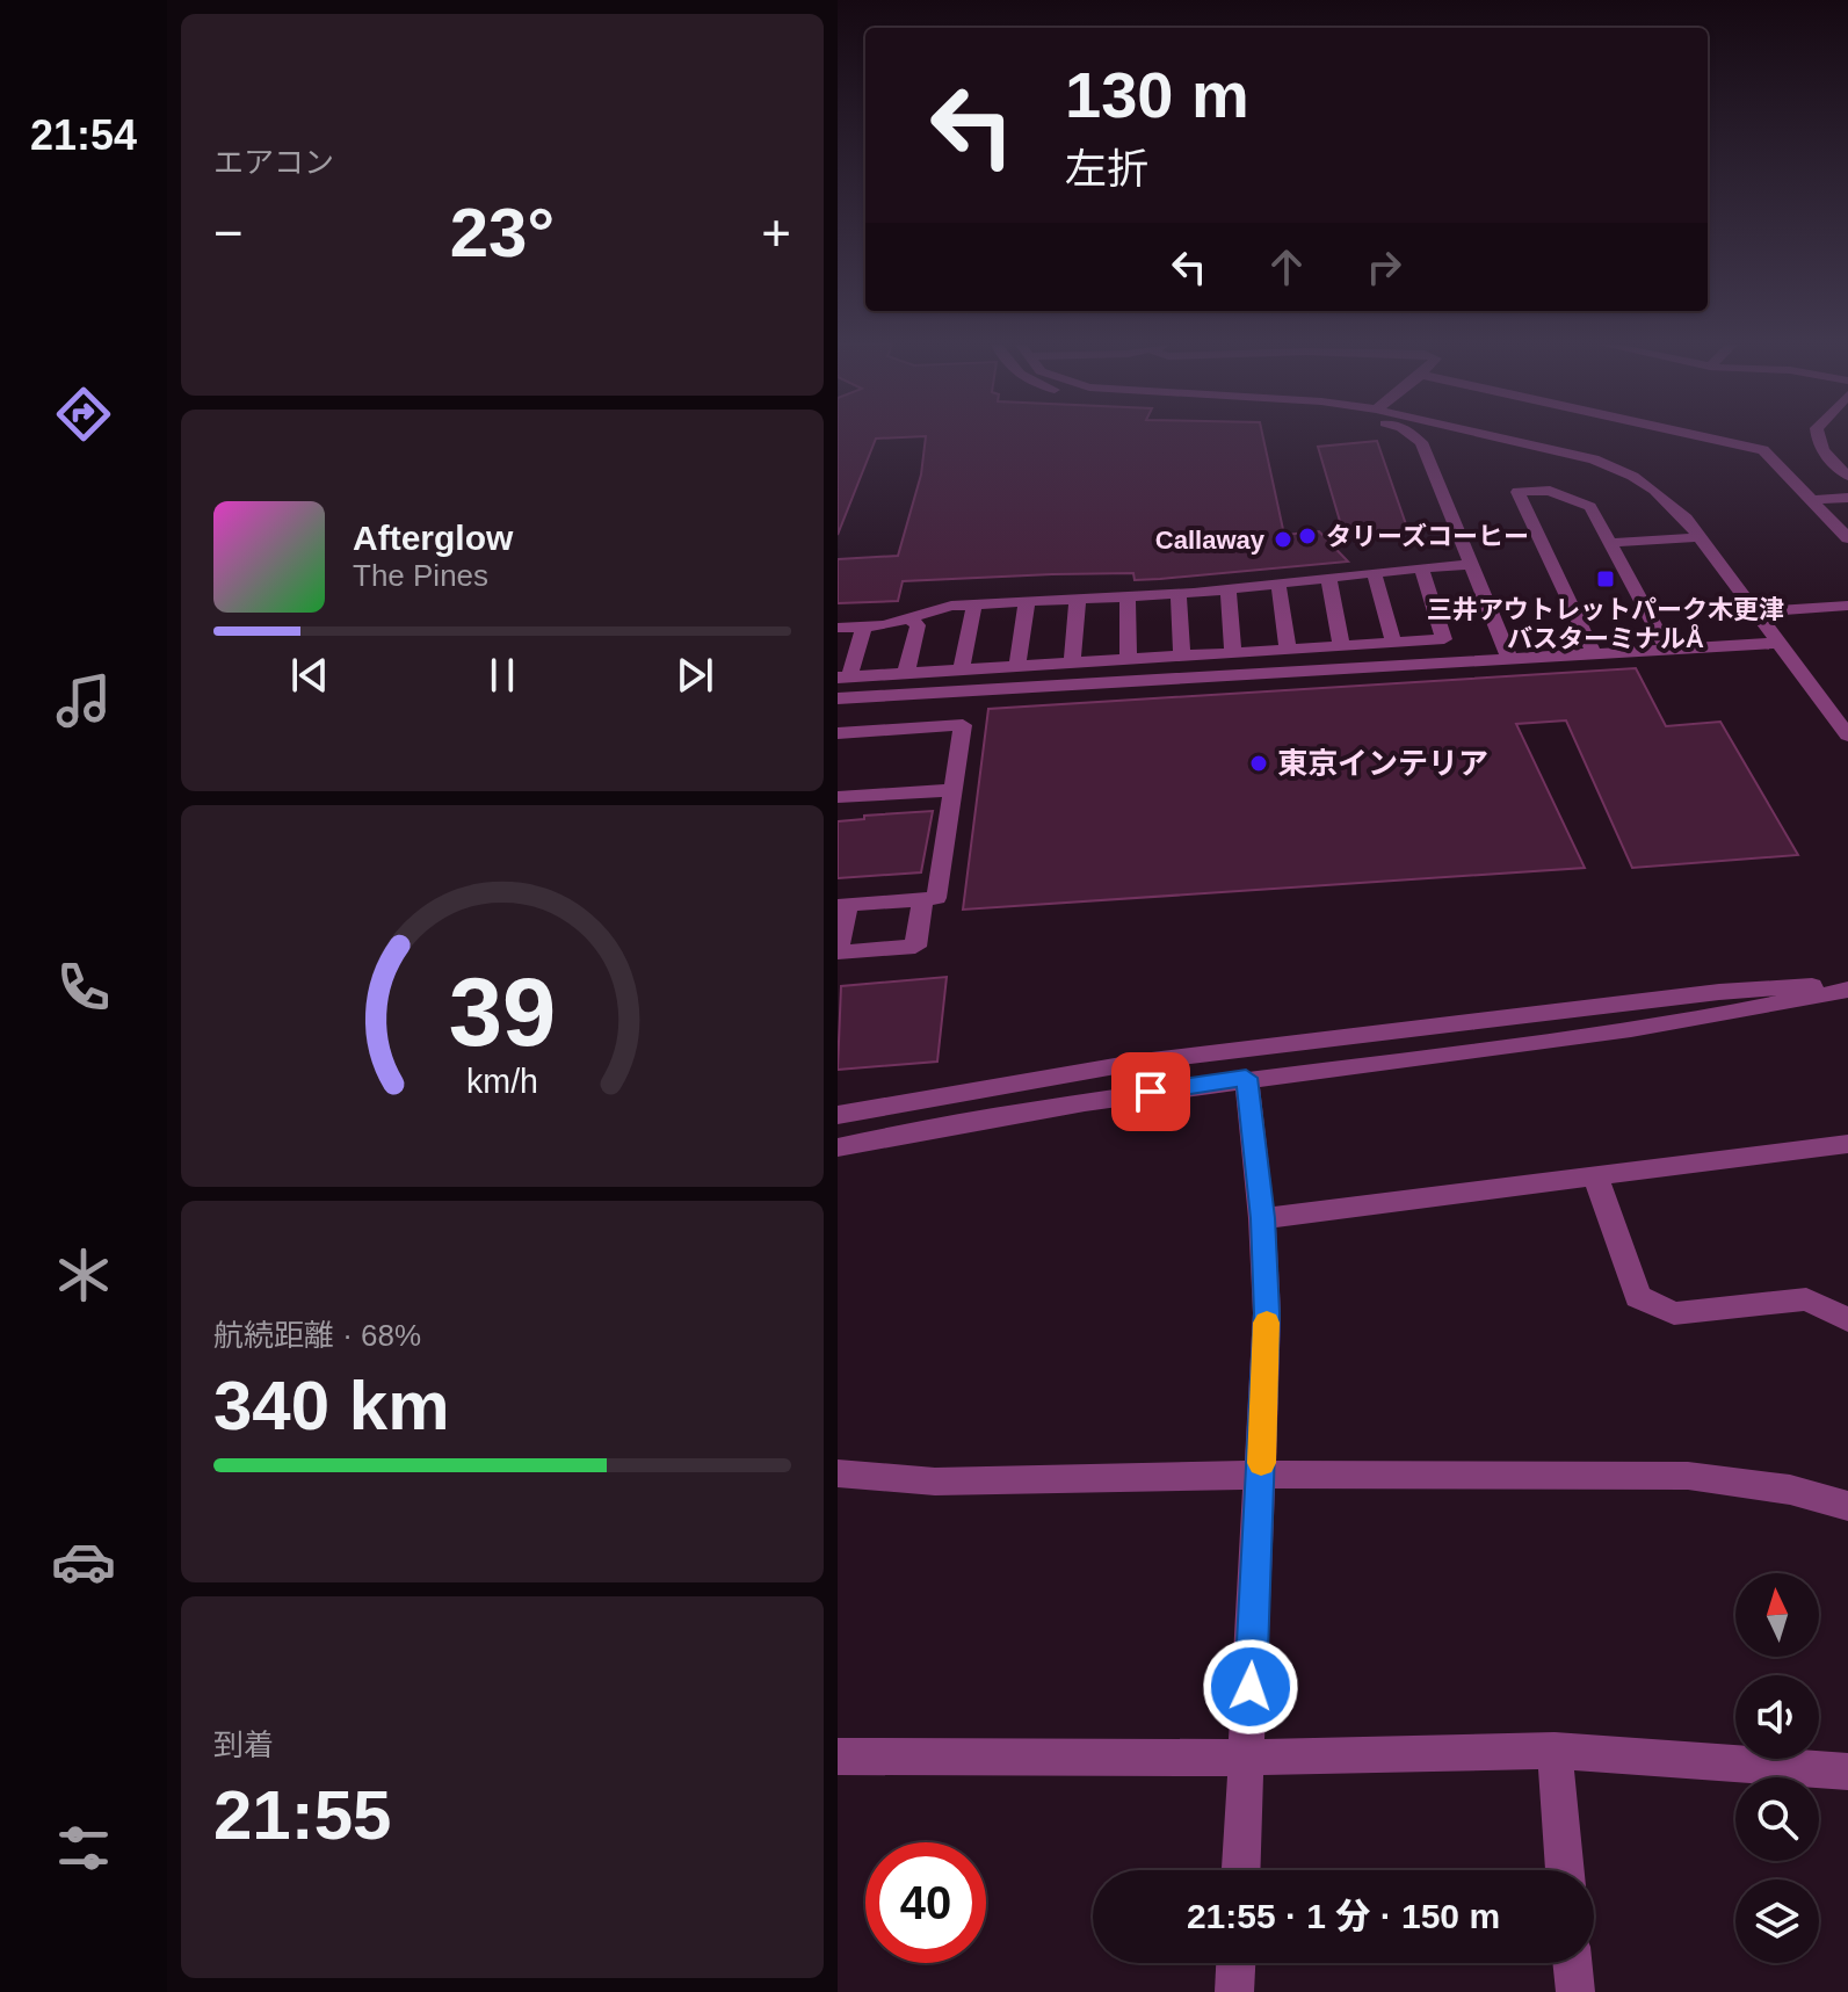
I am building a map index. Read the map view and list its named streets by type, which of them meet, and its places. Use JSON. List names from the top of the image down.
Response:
{
  "places": {
    "other": ["タリーズコーヒー", "Callaway", "東京インテリア"],
    "transit": ["三井アウトレットパーク木更津 バスターミナルÅ"]
  },
  "north": "top",
  "page": {
    "tabs": "21:54",
    "tile": [
      "エアコン",
      ["航続距離 · 68%", "340 km"],
      ["到着", "21:55"]
    ],
    "turn": ["130 m", "左折"],
    "heat": ["−", "23°", "+"],
    "song": ["Afterglow", "The Pines"],
    "limit": "40",
    "trip": "21:55 · 1 分 · 150 m",
    "gauge": ["39", "km/h"]
  }
}
